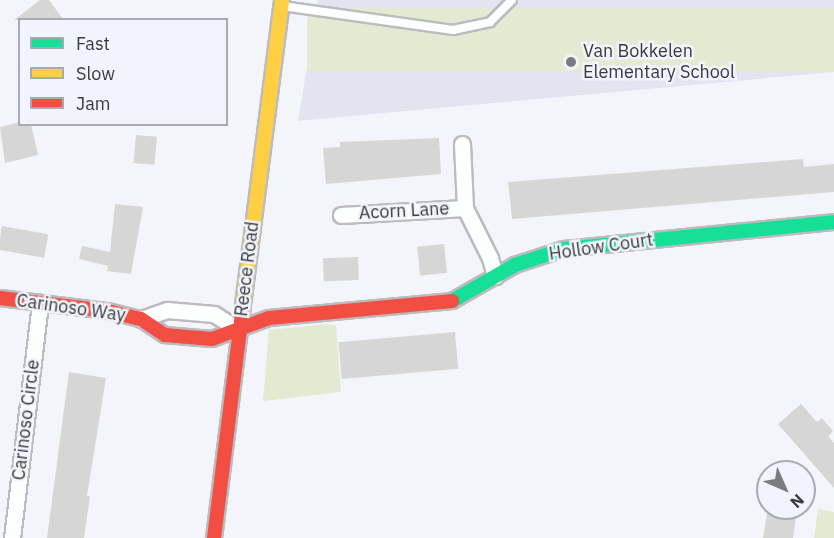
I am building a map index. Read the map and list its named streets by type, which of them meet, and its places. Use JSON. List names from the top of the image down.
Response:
{
  "streets": {
    "street": [
      "Acorn Lane",
      "Hollow Court",
      "Reece Road",
      "Carinoso Way",
      "Carinoso Circle"
    ]
  },
  "crossings": [
    ["Acorn Lane", "Hollow Court"],
    ["Hollow Court", "Reece Road"],
    ["Hollow Court", "Carinoso Way"],
    ["Reece Road", "Carinoso Way"],
    ["Carinoso Way", "Carinoso Circle"]
  ],
  "places": ["Van Bokkelen Elementary School"],
  "legend": ["Fast", "Slow", "Jam"],
  "north": "bottom right"
}
